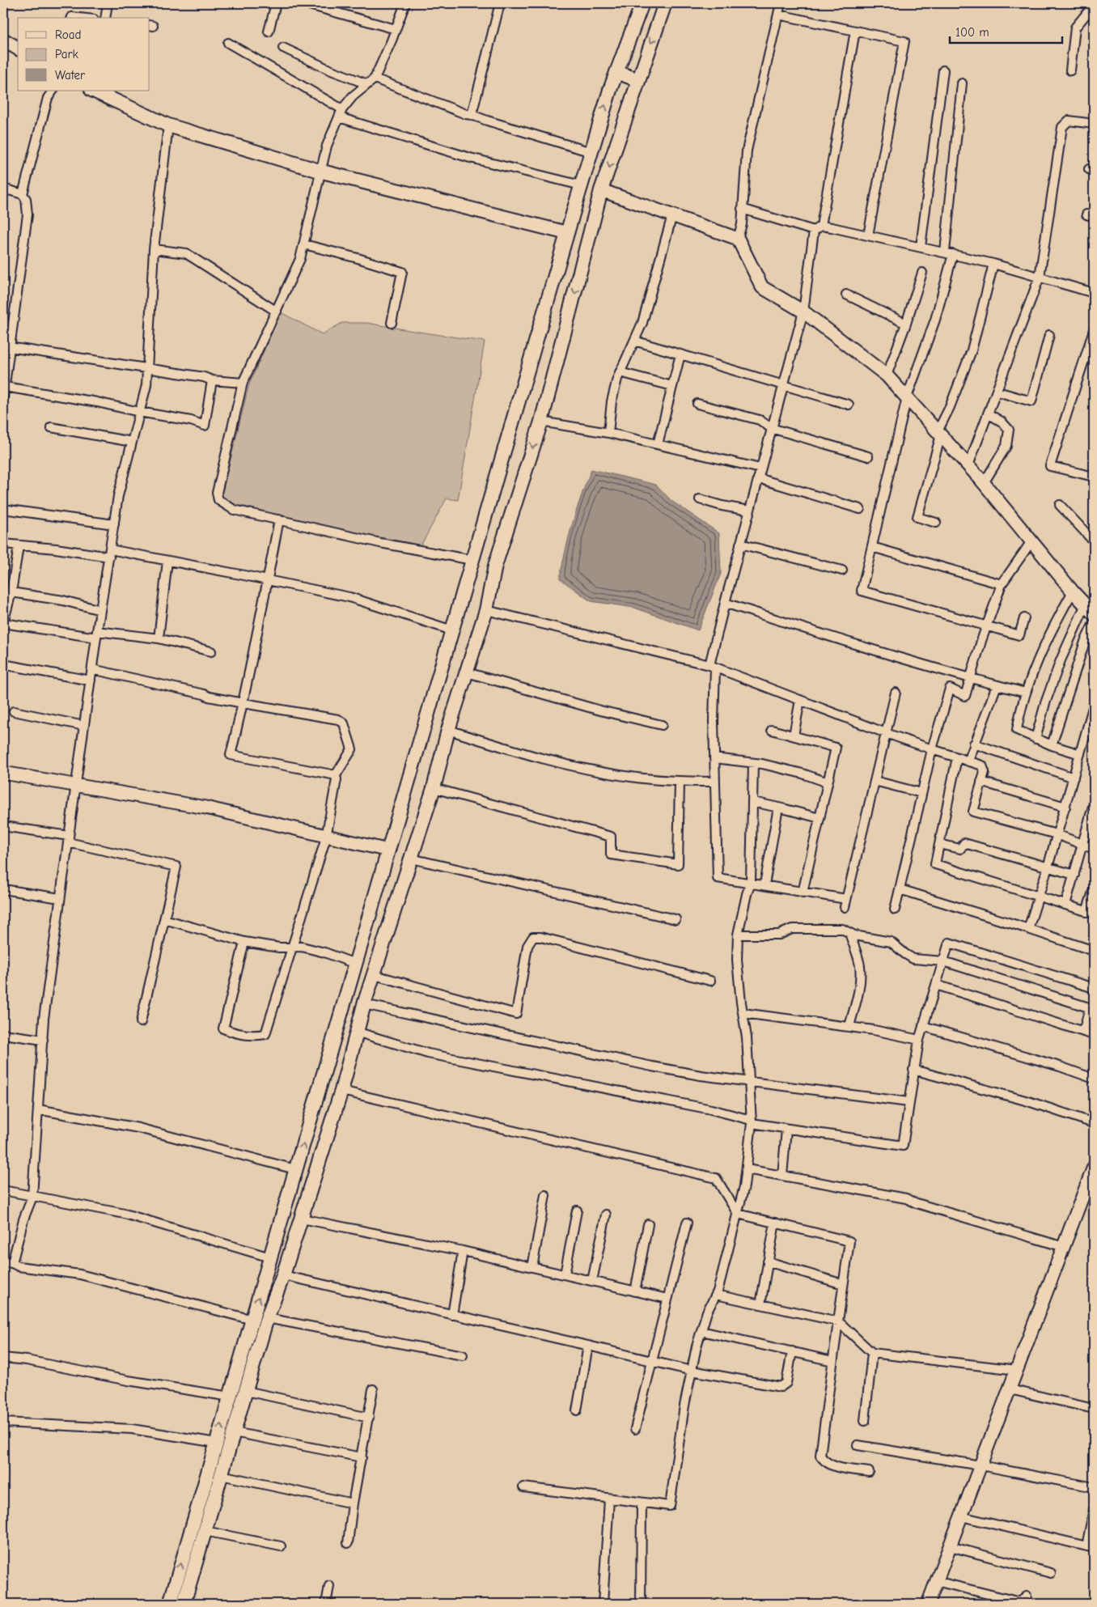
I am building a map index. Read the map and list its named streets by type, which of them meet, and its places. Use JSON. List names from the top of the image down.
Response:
{
  "legend": ["Road", "Park", "Water"],
  "scale_bar": "100 m"
}
